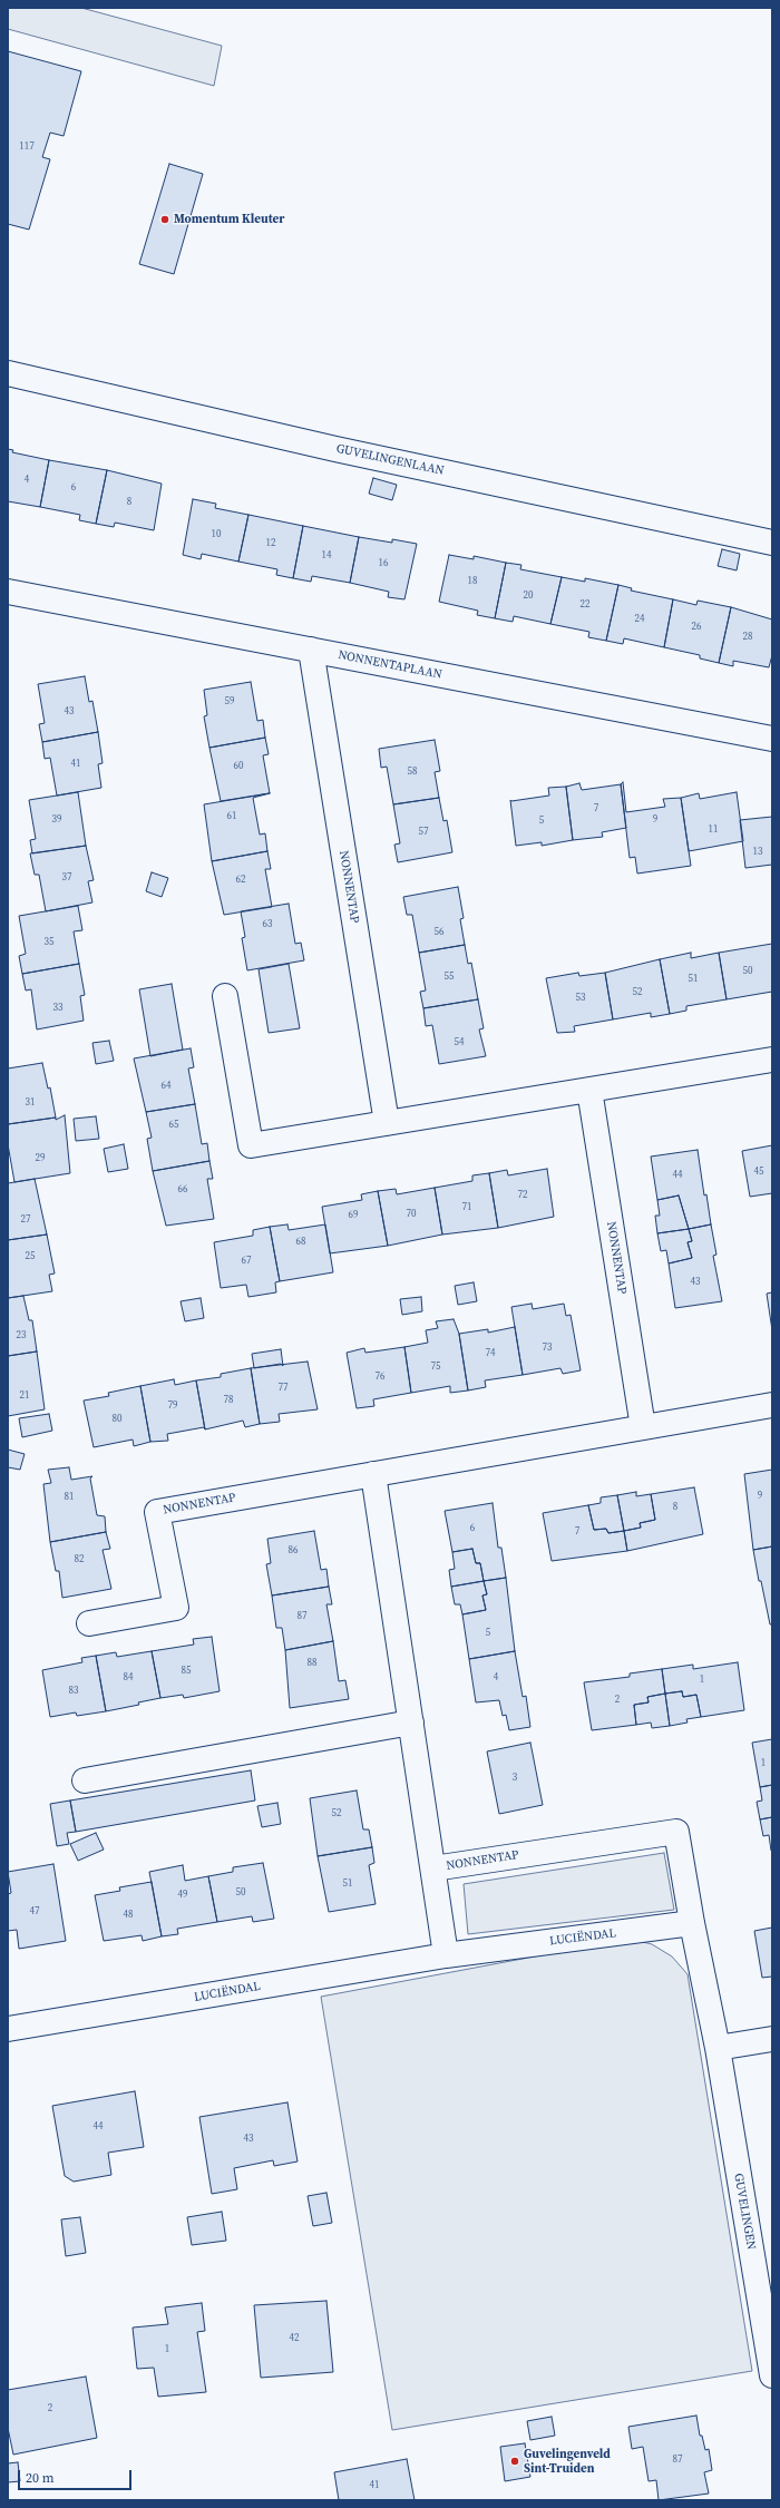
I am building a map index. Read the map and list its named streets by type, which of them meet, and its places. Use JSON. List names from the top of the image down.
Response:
{
  "streets": {
    "street": [
      "GUVELINGENLAAN",
      "NONNENTAPLAAN",
      "NONNENTAP",
      "LUCIËNDAL",
      "GUVELINGEN"
    ]
  },
  "crossings": [
    ["NONNENTAPLAAN", "NONNENTAP"],
    ["NONNENTAP", "GUVELINGEN"],
    ["LUCIËNDAL", "GUVELINGEN"]
  ],
  "places": ["Momentum Kleuter", "Guvelingenveld Sint-Truiden"],
  "house_numbers": [
    "117",
    "4",
    "6",
    "8",
    "10",
    "12",
    "14",
    "16",
    "18",
    "20",
    "22",
    "24",
    "26",
    "28",
    "59",
    "43",
    "41",
    "60",
    "58",
    "7",
    "61",
    "39",
    "9",
    "5",
    "11",
    "57",
    "13",
    "37",
    "62",
    "63",
    "56",
    "35",
    "50",
    "55",
    "51",
    "52",
    "53",
    "33",
    "54",
    "64",
    "31",
    "65",
    "29",
    "45",
    "44",
    "66",
    "72",
    "71",
    "70",
    "69",
    "27",
    "68",
    "25",
    "67",
    "43",
    "23",
    "73",
    "74",
    "75",
    "76",
    "77",
    "21",
    "78",
    "79",
    "80",
    "9",
    "81",
    "8",
    "6",
    "7",
    "86",
    "82",
    "87",
    "5",
    "88",
    "85",
    "84",
    "4",
    "1",
    "83",
    "2",
    "1",
    "3",
    "52",
    "51",
    "50",
    "49",
    "47",
    "48",
    "44",
    "43",
    "42",
    "1",
    "2",
    "87",
    "41"
  ],
  "scale_bar": "20 m"
}
